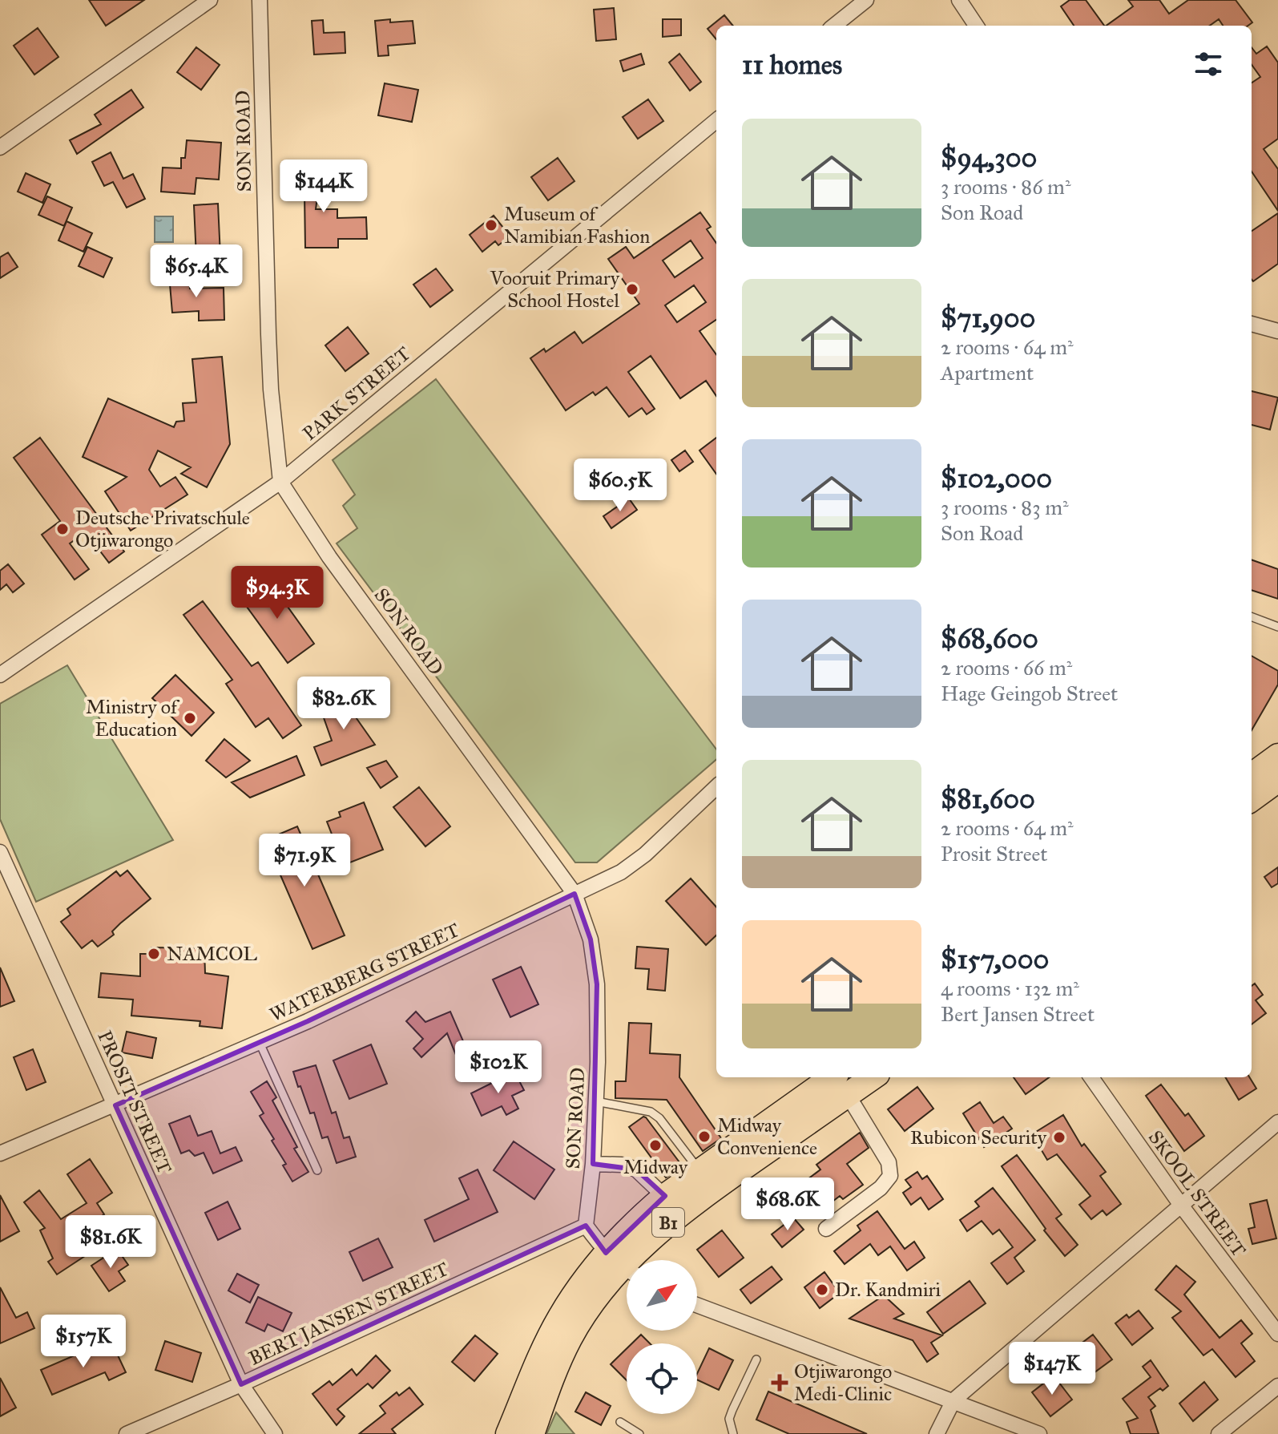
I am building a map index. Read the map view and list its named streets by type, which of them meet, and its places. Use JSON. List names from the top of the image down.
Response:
{
  "streets": {
    "highway": ["B1"],
    "street": [
      "SON ROAD",
      "PARK STREET",
      "WATERBERG STREET",
      "PROSIT STREET",
      "SKOOL STREET",
      "BERT JANSEN STREET"
    ]
  },
  "crossings": [
    ["SON ROAD", "PARK STREET"],
    ["SON ROAD", "WATERBERG STREET"],
    ["SON ROAD", "BERT JANSEN STREET"],
    ["WATERBERG STREET", "PROSIT STREET"],
    ["PROSIT STREET", "BERT JANSEN STREET"]
  ],
  "places": {
    "other": [
      "Museum of Namibian Fashion",
      "Vooruit Primary School Hostel",
      "Deutsche Privatschule Otjiwarongo",
      "Ministry of Education",
      "NAMCOL",
      "Midway Convenience",
      "Rubicon Security",
      "Midway",
      "Dr. Kandmiri"
    ],
    "health": ["Otjiwarongo Medi-Clinic"]
  },
  "north": "top right",
  "page": {
    "heading": "11 homes",
    "list": [
      {
        "name": "$94,300",
        "note": "3 rooms · 86 m² · Son Road"
      },
      {
        "name": "$71,900",
        "note": "2 rooms · 64 m² · Apartment"
      },
      {
        "name": "$102,000",
        "note": "3 rooms · 83 m² · Son Road"
      },
      {
        "name": "$68,600",
        "note": "2 rooms · 66 m² · Hage Geingob Street"
      },
      {
        "name": "$81,600",
        "note": "2 rooms · 64 m² · Prosit Street"
      },
      {
        "name": "$157,000",
        "note": "4 rooms · 132 m² · Bert Jansen Street"
      }
    ],
    "price": [
      "$144K",
      "$65.4K",
      "$60.5K",
      "$94.3K",
      "$82.6K",
      "$71.9K",
      "$102K",
      "$68.6K",
      "$81.6K",
      "$157K",
      "$147K"
    ]
  }
}
